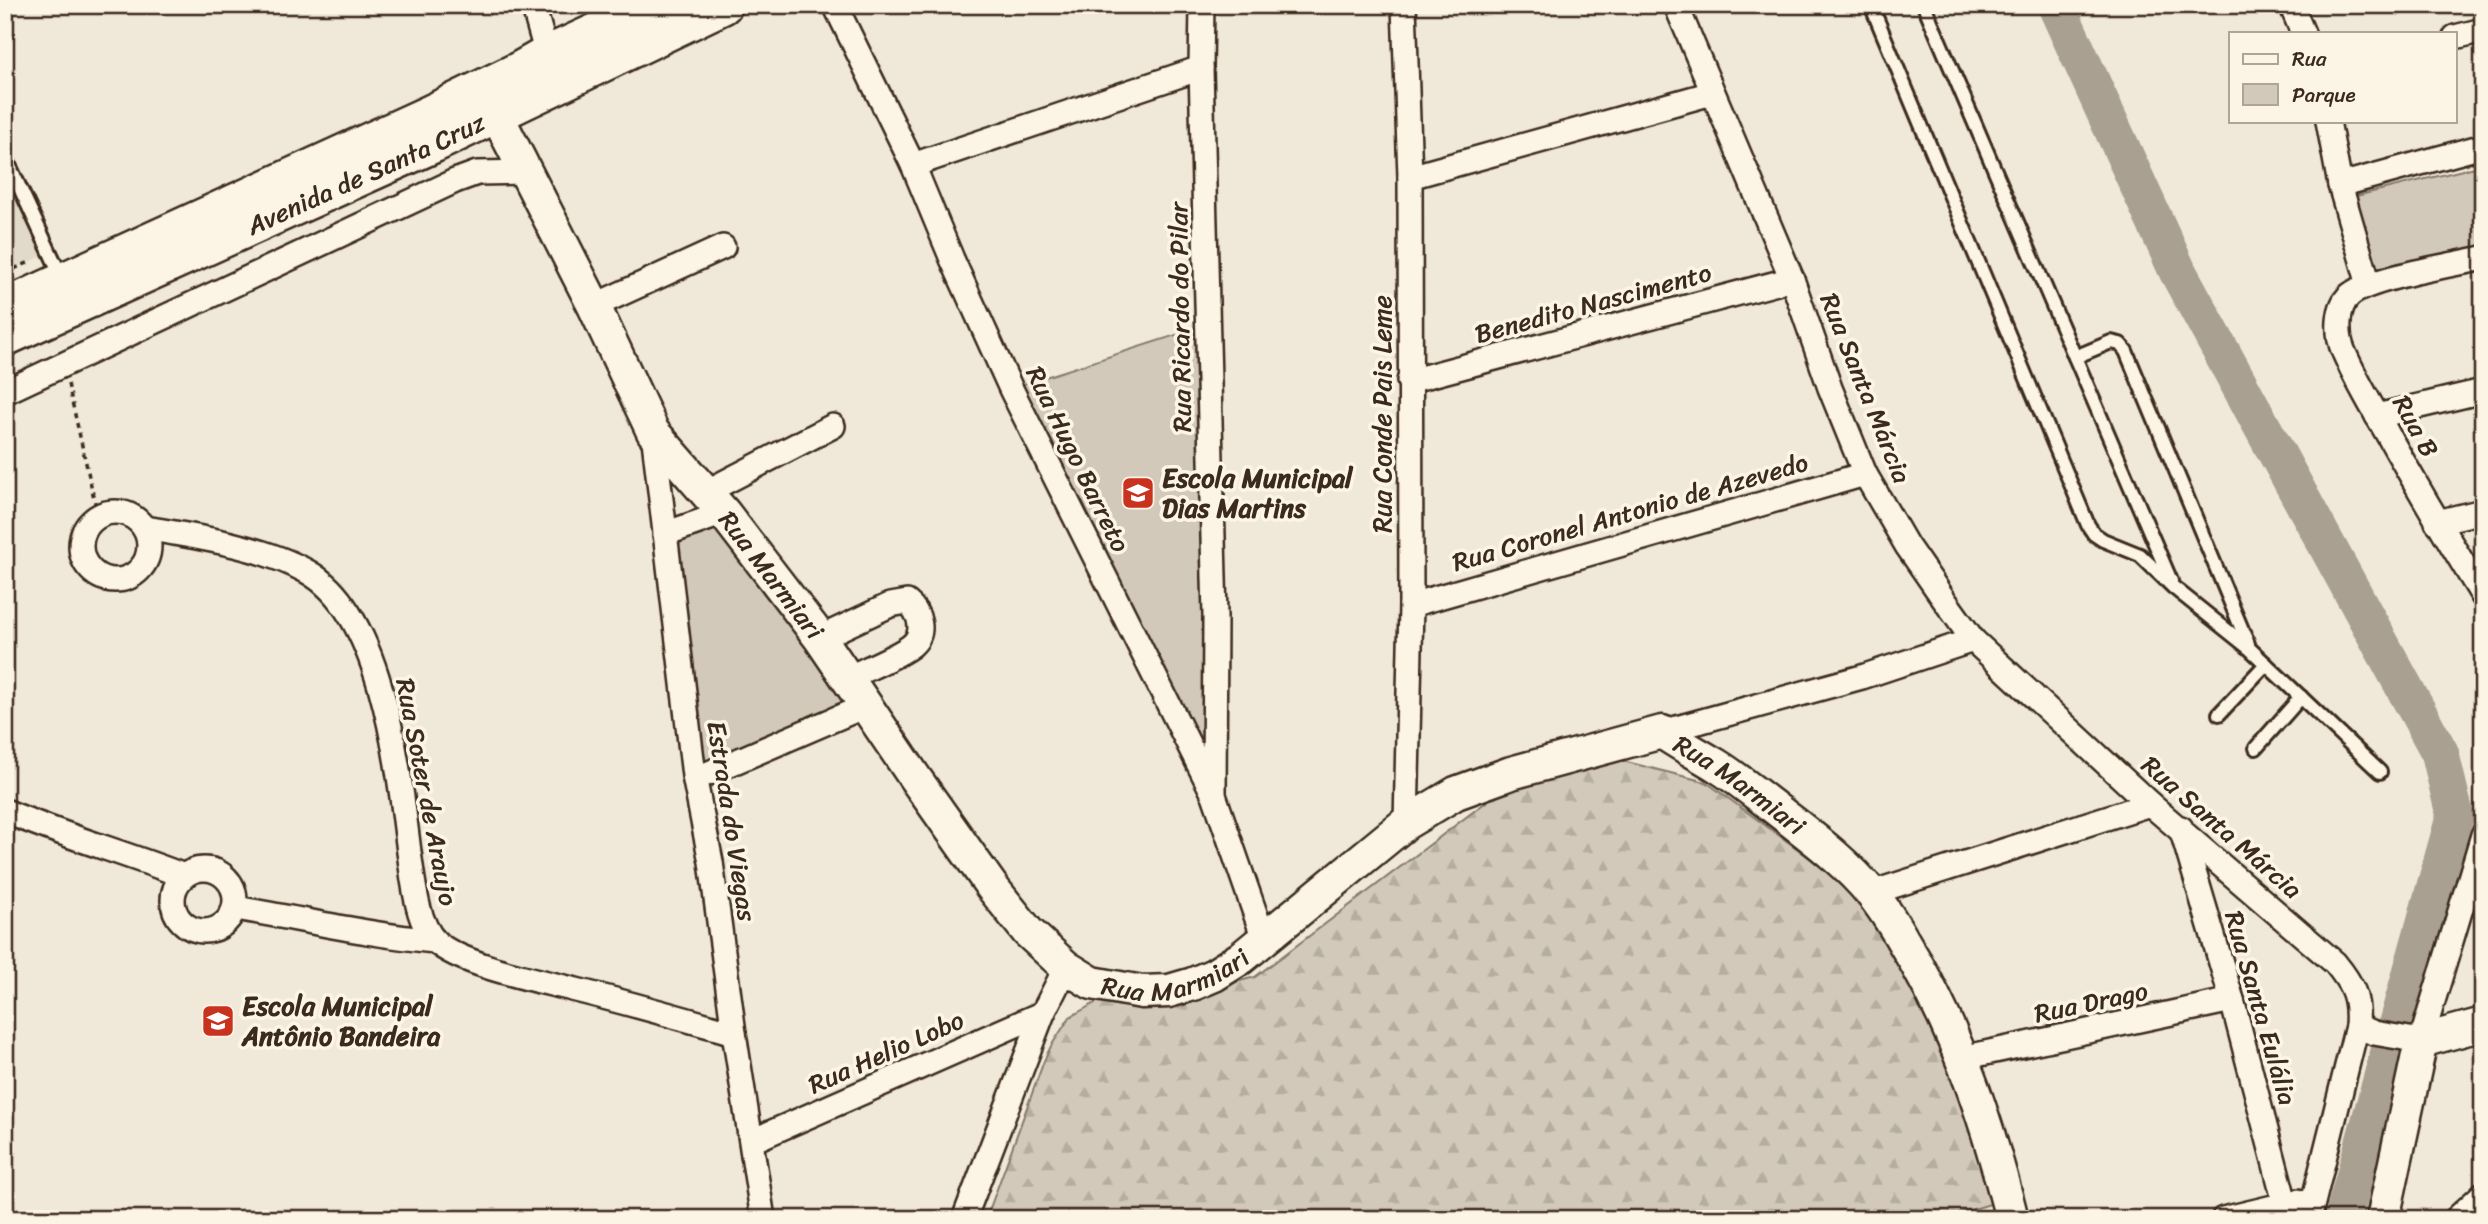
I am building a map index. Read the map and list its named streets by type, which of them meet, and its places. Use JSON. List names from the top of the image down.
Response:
{
  "streets": {
    "main road": ["Avenida de Santa Cruz"],
    "street": [
      "Benedito Nascimento",
      "Rua Ricardo do Pilar",
      "Rua Santa Márcia",
      "Rua Conde Pais Leme",
      "Rua B",
      "Rua Hugo Barreto",
      "Rua Coronel Antonio de Azevedo",
      "Rua Marmiari",
      "Rua Soter de Araujo",
      "Estrada do Viegas",
      "Rua Drago",
      "Rua Santa Eulália",
      "Rua Helio Lobo"
    ]
  },
  "crossings": [
    ["Avenida de Santa Cruz", "Rua Marmiari"],
    ["Benedito Nascimento", "Rua Santa Márcia"],
    ["Benedito Nascimento", "Rua Conde Pais Leme"],
    ["Rua Ricardo do Pilar", "Rua Hugo Barreto"],
    ["Rua Santa Márcia", "Rua Coronel Antonio de Azevedo"],
    ["Rua Santa Márcia", "Rua Santa Eulália"],
    ["Rua Conde Pais Leme", "Rua Coronel Antonio de Azevedo"],
    ["Rua Conde Pais Leme", "Rua Marmiari"],
    ["Rua Hugo Barreto", "Rua Marmiari"],
    ["Rua Marmiari", "Estrada do Viegas"],
    ["Rua Marmiari", "Rua Drago"],
    ["Rua Soter de Araujo", "Estrada do Viegas"],
    ["Estrada do Viegas", "Rua Helio Lobo"],
    ["Rua Drago", "Rua Santa Eulália"]
  ],
  "places": {
    "school or university": ["Escola Municipal Dias Martins", "Escola Municipal Antônio Bandeira"]
  },
  "legend": ["Rua", "Parque"]
}
